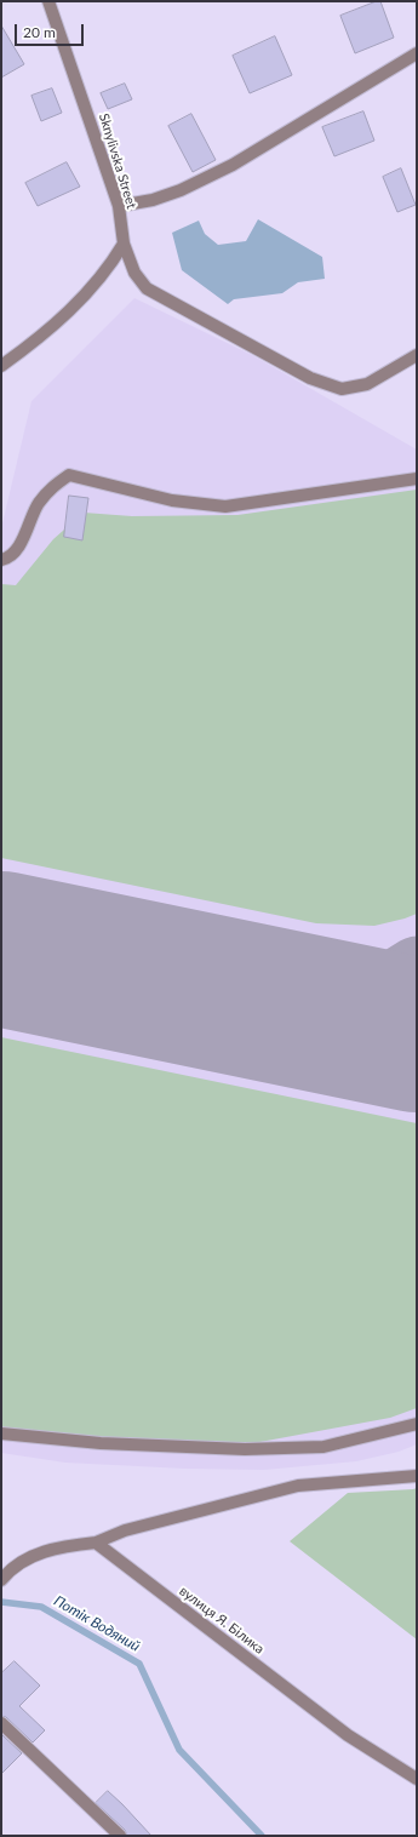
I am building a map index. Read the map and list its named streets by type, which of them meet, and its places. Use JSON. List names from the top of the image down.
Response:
{
  "streets": {
    "street": ["Sknylivska Street", "вулиця Я. Білика"]
  },
  "water": ["Потік Водяний"],
  "scale_bar": "20 m"
}
